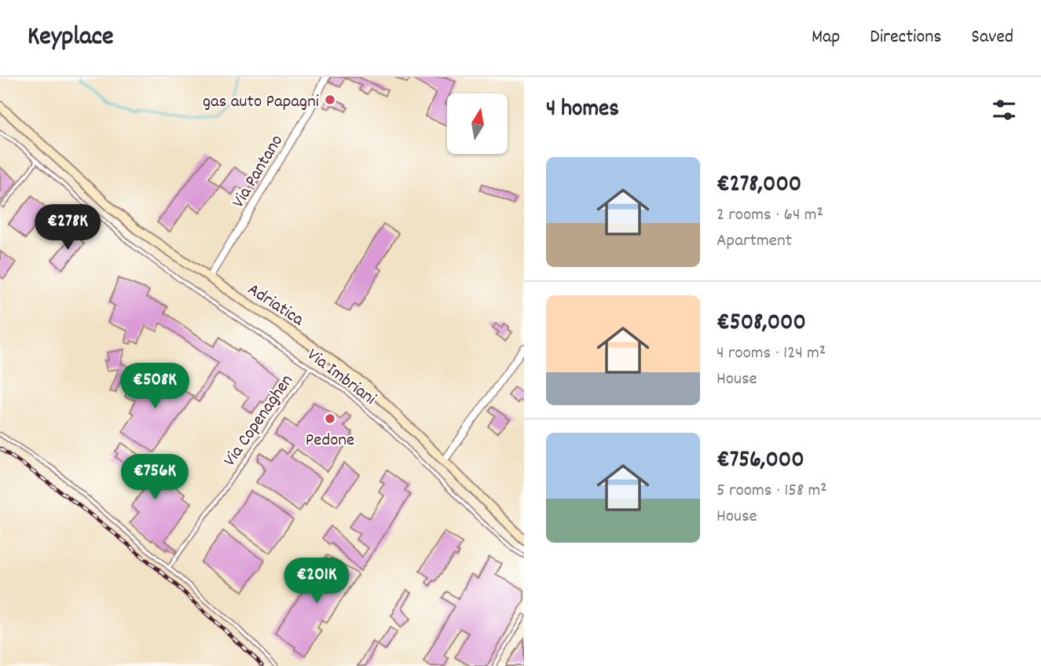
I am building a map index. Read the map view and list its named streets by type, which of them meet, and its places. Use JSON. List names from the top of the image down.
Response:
{
  "streets": {
    "main road": ["Adriatica"],
    "street": ["Via Pantano"],
    "lane": ["Via Imbriani", "Via Copenaghen"]
  },
  "crossings": [
    ["Via Pantano", "Adriatica"],
    ["Via Imbriani", "Via Copenaghen"]
  ],
  "places": ["gas auto Papagni", "Pedone"],
  "north": "top",
  "page": {
    "header": "Keyplace",
    "nav": ["Map", "Directions", "Saved"],
    "heading": "4 homes",
    "list": [
      {
        "name": "€278,000",
        "note": "2 rooms · 64 m² · Apartment"
      },
      {
        "name": "€508,000",
        "note": "4 rooms · 124 m² · House"
      },
      {
        "name": "€756,000",
        "note": "5 rooms · 158 m² · House"
      }
    ],
    "price": [
      "€278K",
      "€508K",
      "€756K",
      "€201K"
    ]
  }
}
